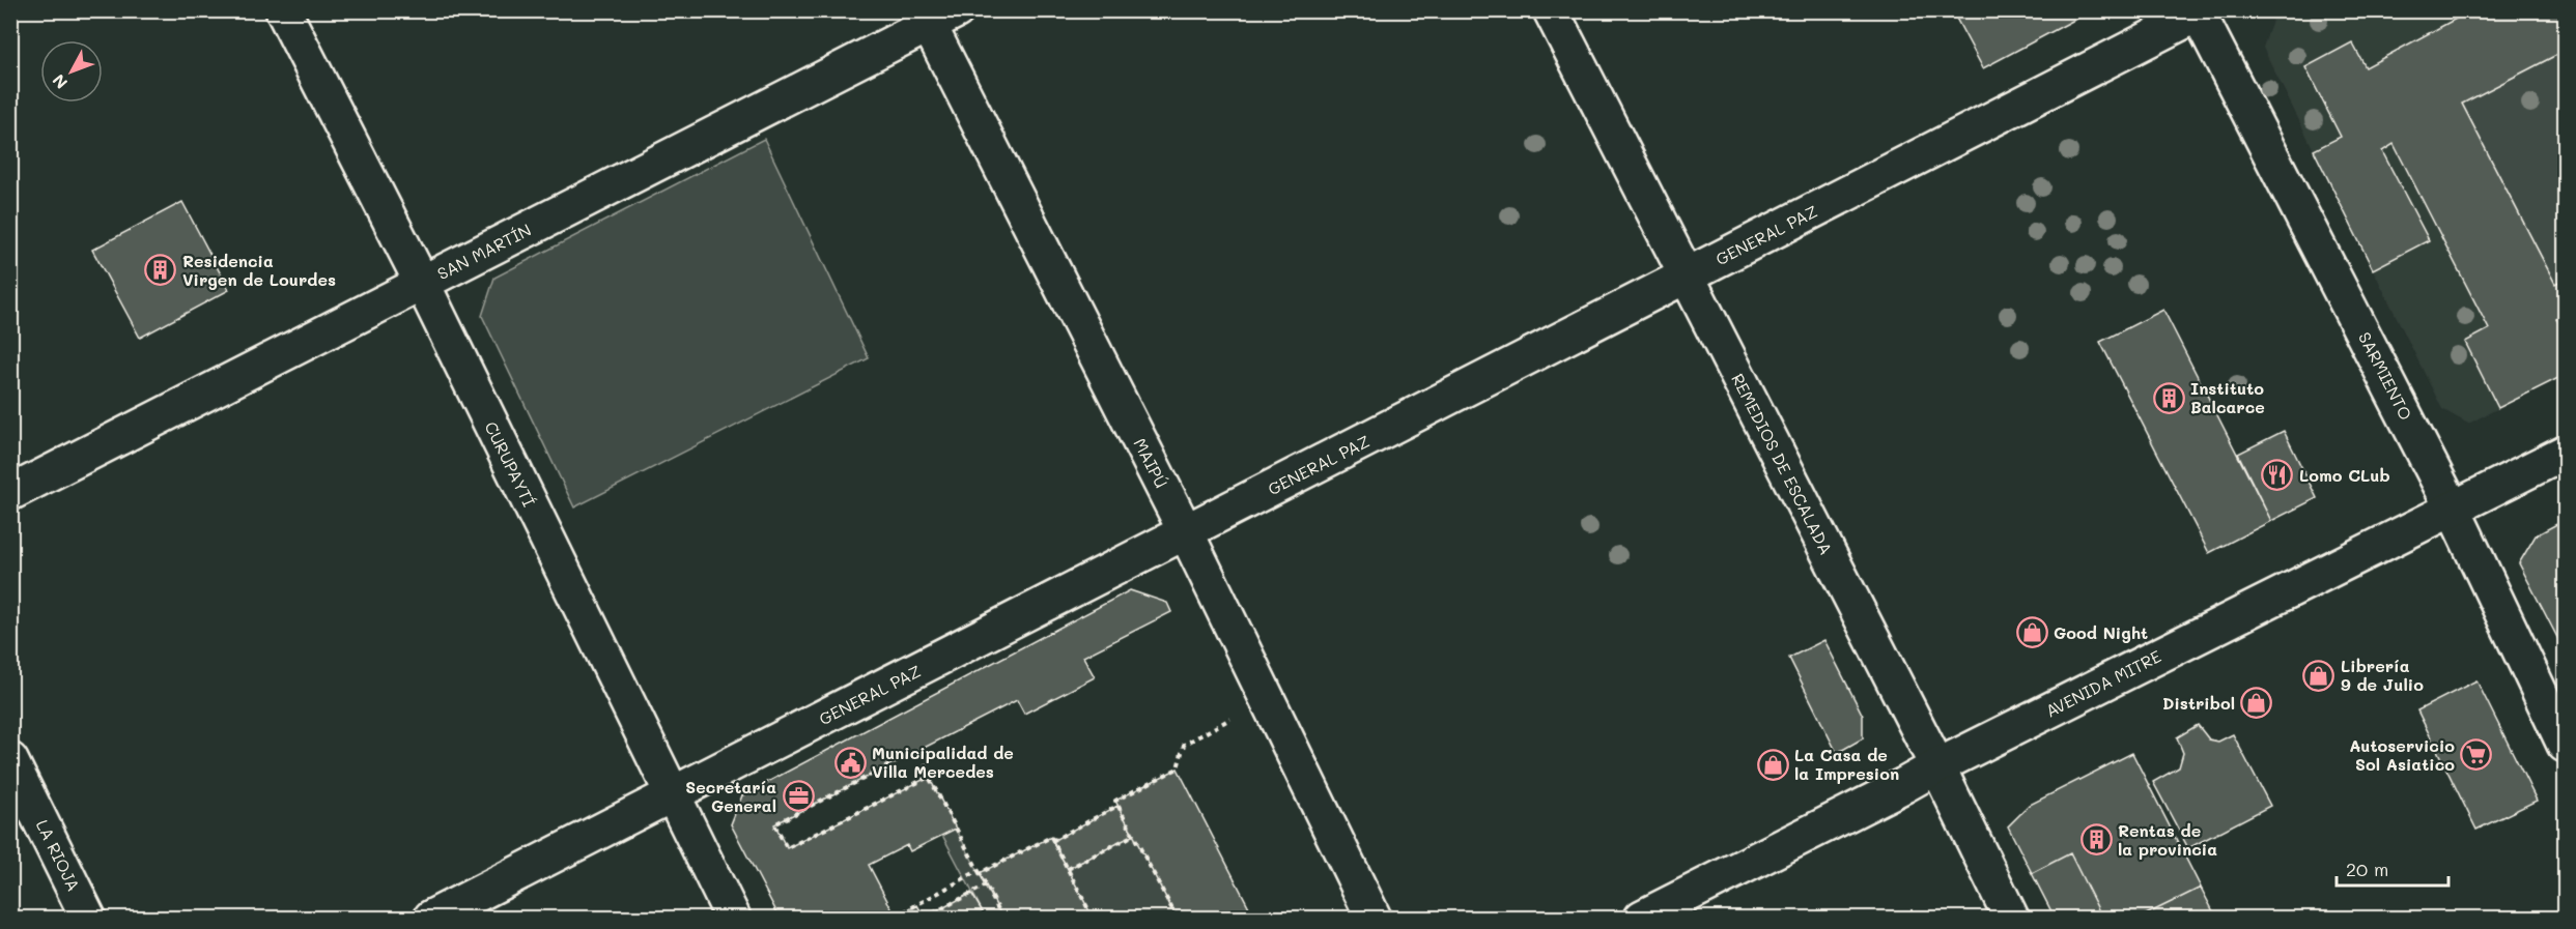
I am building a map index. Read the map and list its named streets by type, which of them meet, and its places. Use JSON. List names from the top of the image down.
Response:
{
  "streets": {
    "street": [
      "GENERAL PAZ",
      "SAN MARTÍN",
      "SARMIENTO",
      "MAIPÚ",
      "CURUPAYTÍ",
      "REMEDIOS DE ESCALADA",
      "AVENIDA MITRE",
      "LA RIOJA"
    ]
  },
  "crossings": [
    ["GENERAL PAZ", "SARMIENTO"],
    ["GENERAL PAZ", "MAIPÚ"],
    ["GENERAL PAZ", "CURUPAYTÍ"],
    ["GENERAL PAZ", "REMEDIOS DE ESCALADA"],
    ["SAN MARTÍN", "MAIPÚ"],
    ["SAN MARTÍN", "CURUPAYTÍ"],
    ["SARMIENTO", "AVENIDA MITRE"],
    ["REMEDIOS DE ESCALADA", "AVENIDA MITRE"]
  ],
  "places": {
    "building": ["Residencia Virgen de Lourdes", "Instituto Balcarce", "Rentas de la provincia"],
    "restaurant": ["Lomo CLub"],
    "shop": [
      "Good Night",
      "Librería 9 de Julio",
      "Distribol",
      "La Casa de la Impresion"
    ],
    "supermarket": ["Autoservicio Sol Asiatico"],
    "public building": ["Municipalidad de Villa Mercedes"],
    "office": ["Secretaría General"]
  },
  "scale_bar": "20 m",
  "north": "bottom left"
}
